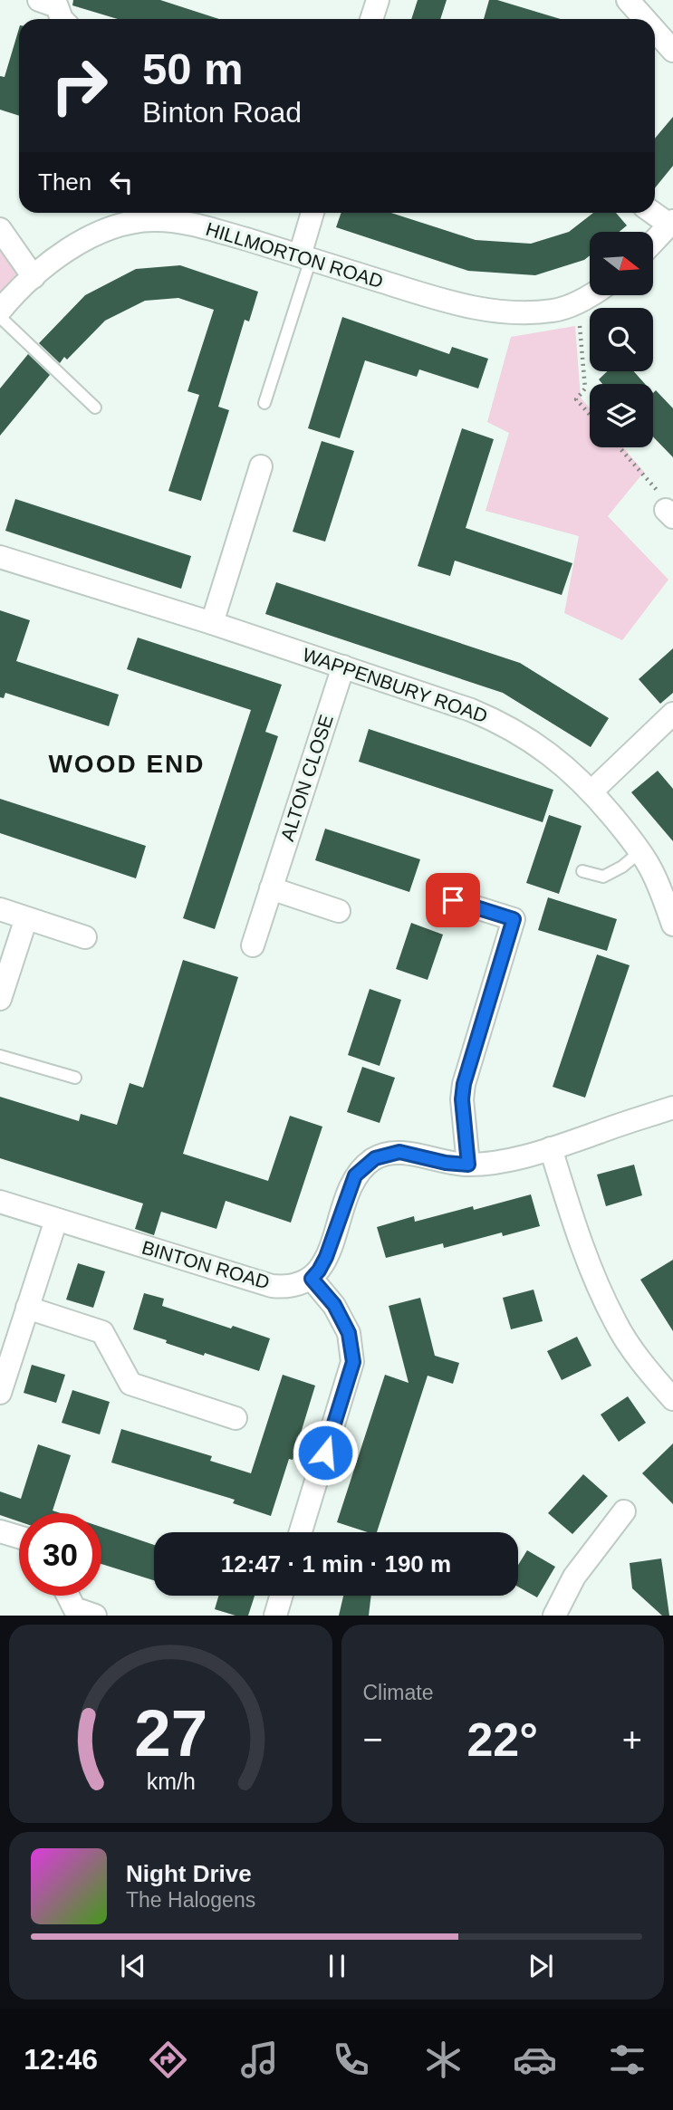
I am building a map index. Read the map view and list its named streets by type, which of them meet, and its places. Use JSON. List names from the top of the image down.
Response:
{
  "streets": {
    "street": [
      "HILLMORTON ROAD",
      "WAPPENBURY ROAD",
      "ALTON CLOSE",
      "BINTON ROAD"
    ]
  },
  "crossings": [
    ["WAPPENBURY ROAD", "ALTON CLOSE"]
  ],
  "districts": ["WOOD END"],
  "north": "right",
  "page": {
    "turn": ["50 m", "Binton Road"],
    "then": "Then",
    "limit": "30",
    "trip": "12:47 · 1 min · 190 m",
    "tile": "Climate",
    "heat": ["−", "22°", "+"],
    "song": ["Night Drive", "The Halogens"],
    "tabs": "12:46",
    "gauge": ["27", "km/h"]
  }
}
